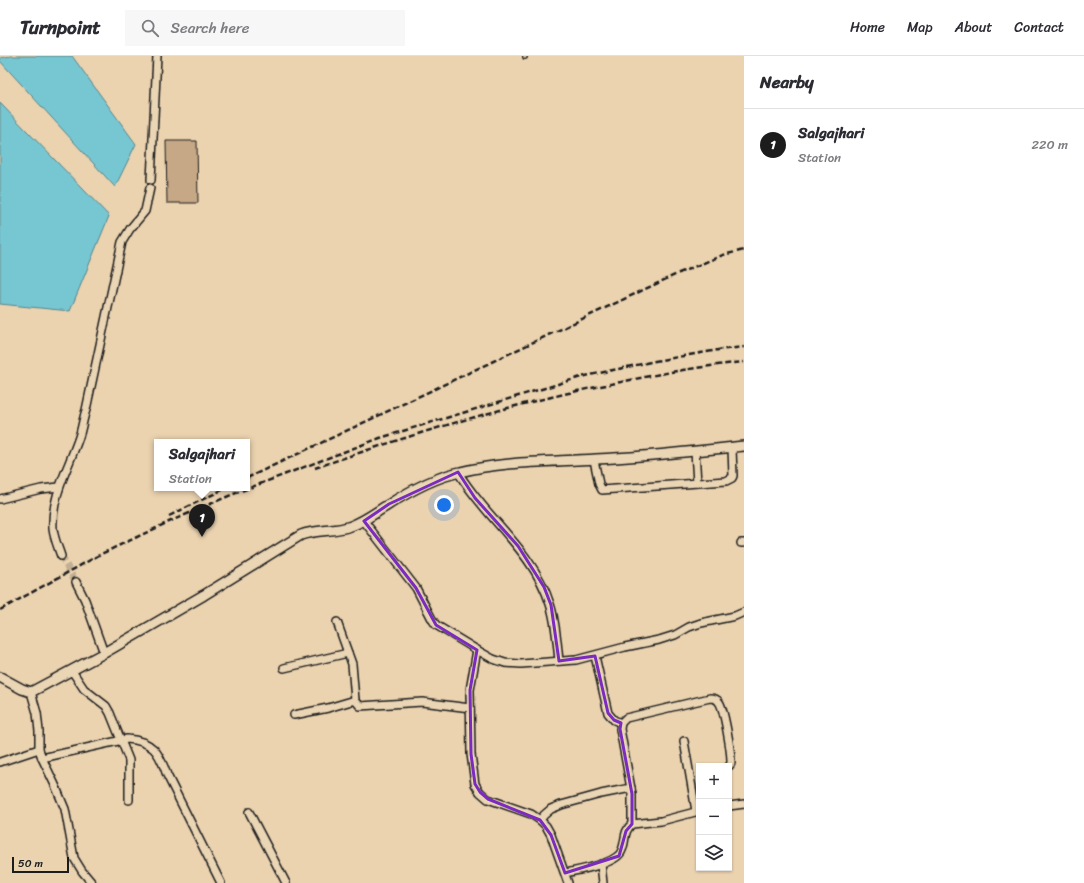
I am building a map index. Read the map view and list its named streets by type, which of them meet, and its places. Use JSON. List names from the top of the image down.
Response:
{
  "scale_bar": "50 m",
  "page": {
    "header": "Turnpoint",
    "search": "Search here",
    "nav": [
      "Home",
      "Map",
      "About",
      "Contact"
    ],
    "heading": "Nearby",
    "list": [
      {
        "mark": "1",
        "name": "Salgajhari",
        "note": "Station",
        "value": "220 m"
      }
    ],
    "popup": ["Salgajhari", "Station"],
    "pins": "1",
    "map_buttons": ["+", "−"],
    "scale": "50 m"
  }
}
